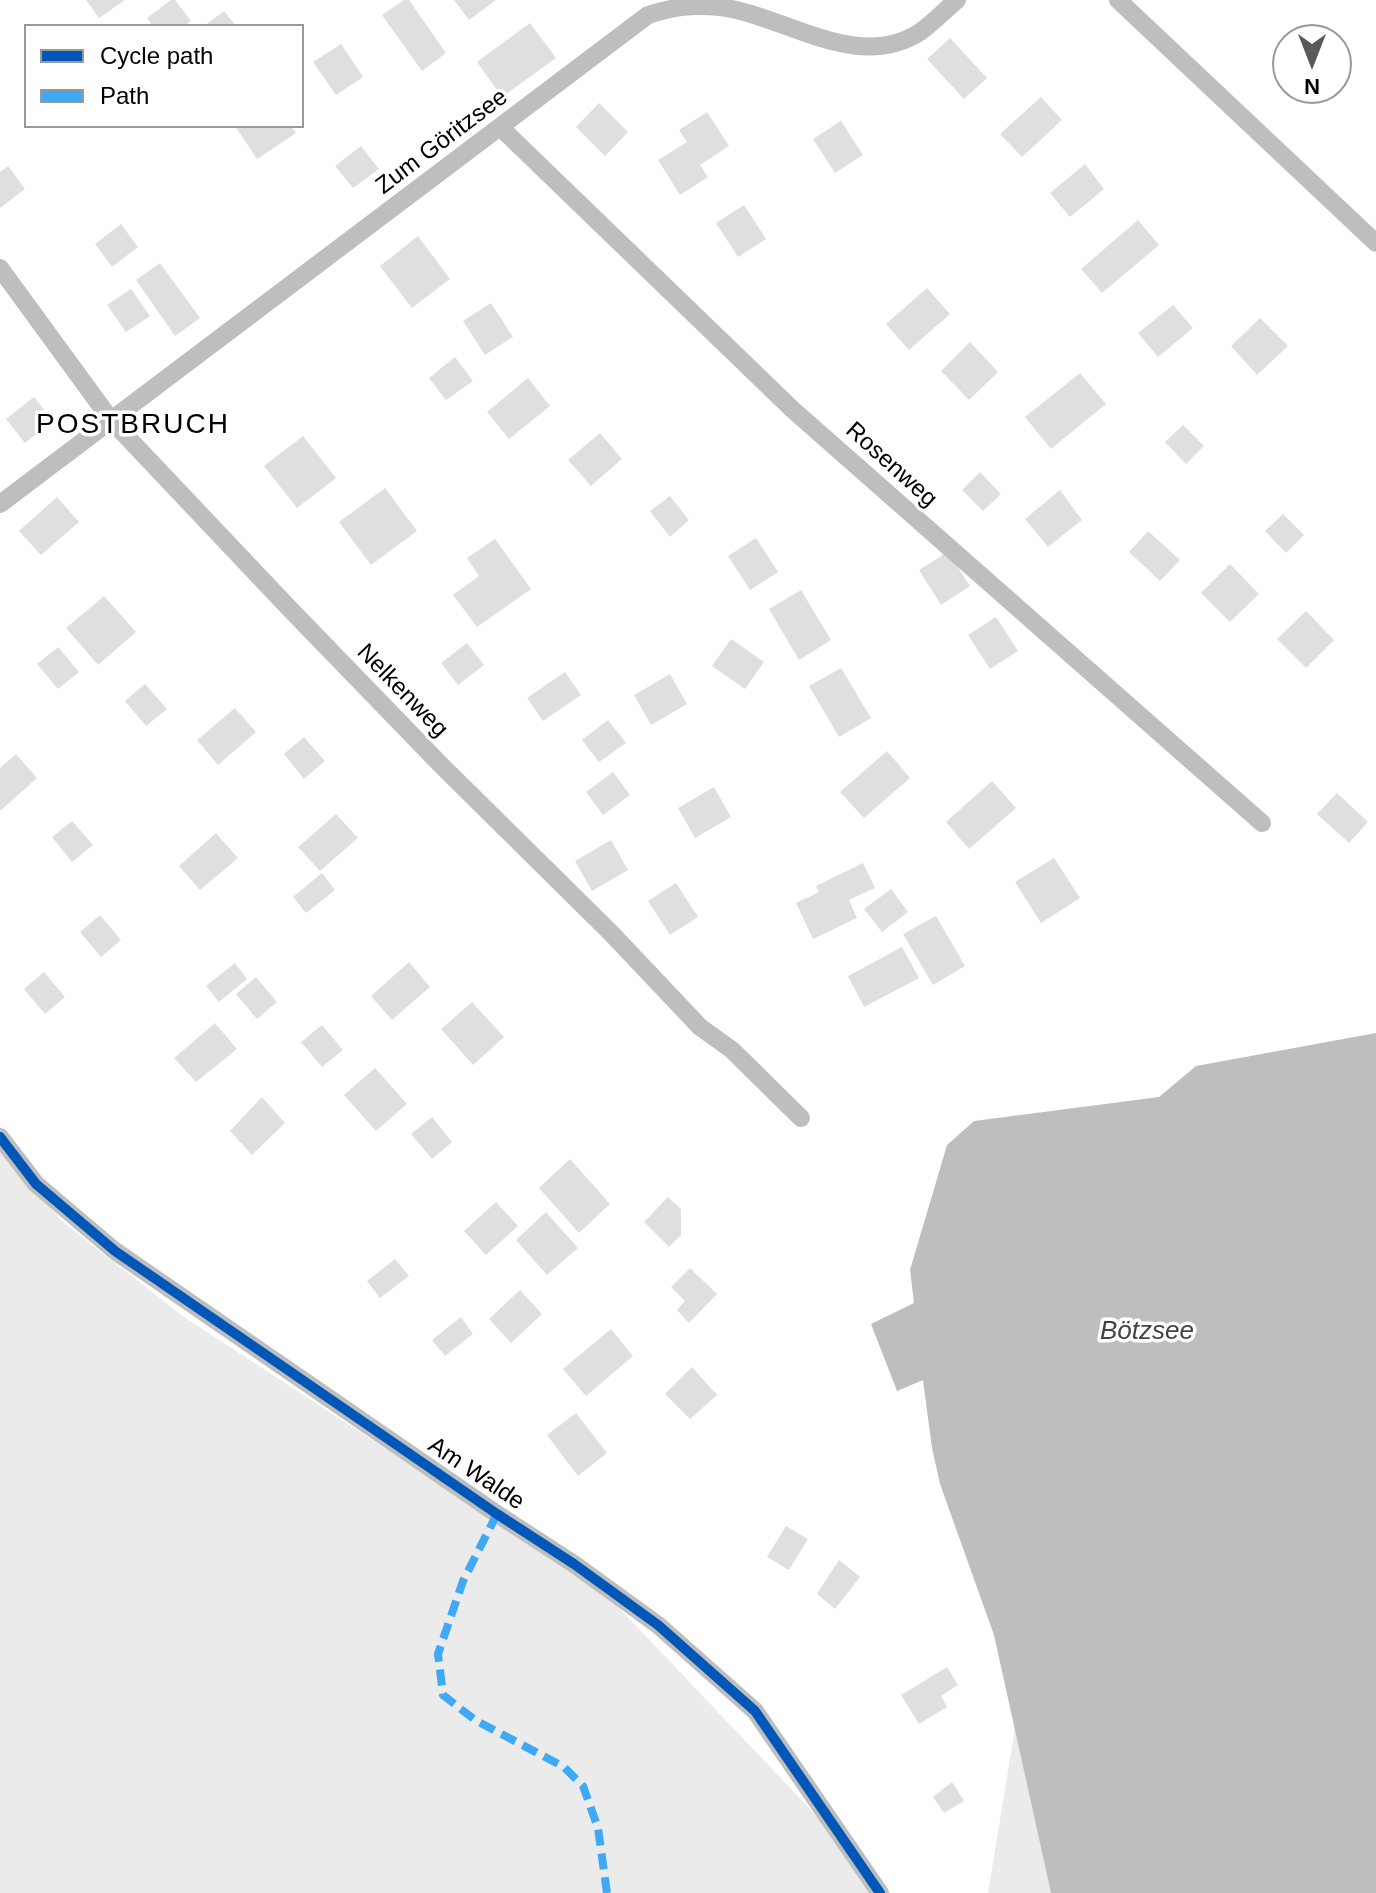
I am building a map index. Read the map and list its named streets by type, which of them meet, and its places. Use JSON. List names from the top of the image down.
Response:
{
  "streets": {
    "lane": [
      "Zum Göritzsee",
      "Rosenweg",
      "Nelkenweg",
      "Am Walde"
    ]
  },
  "crossings": [
    ["Zum Göritzsee", "Rosenweg"],
    ["Zum Göritzsee", "Nelkenweg"]
  ],
  "districts": ["POSTBRUCH"],
  "water": ["Bötzsee"],
  "legend": ["Cycle path", "Path"],
  "north": "bottom"
}
